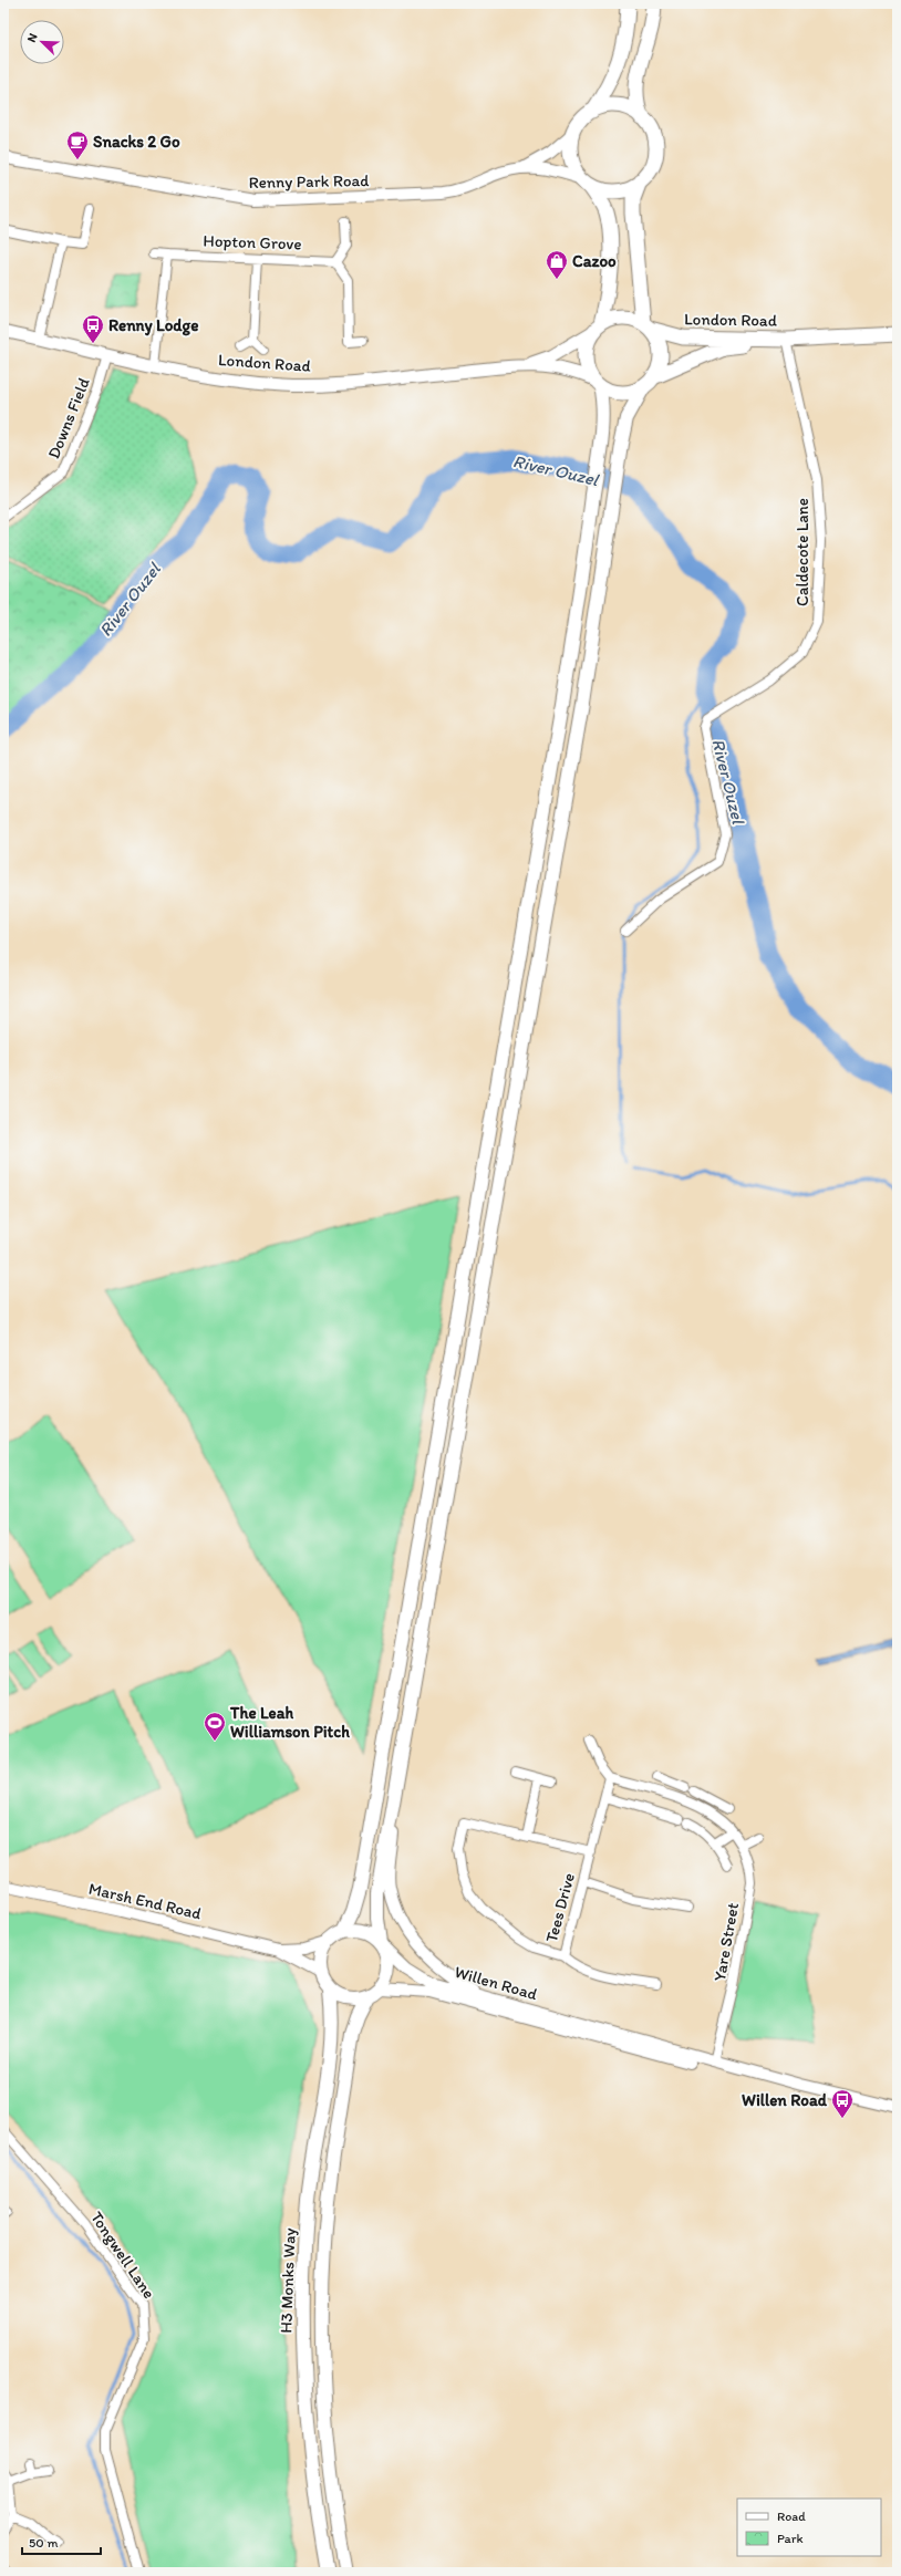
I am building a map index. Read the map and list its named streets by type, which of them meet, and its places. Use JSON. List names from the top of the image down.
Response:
{
  "streets": {
    "highway": ["London Road"],
    "main road": ["H3 Monks Way"],
    "street": [
      "Renny Park Road",
      "Hopton Grove",
      "Downs Field",
      "Caldecote Lane",
      "Marsh End Road",
      "Tees Drive",
      "Yare Street",
      "Willen Road",
      "Tongwell Lane"
    ]
  },
  "crossings": [
    ["London Road", "Downs Field"],
    ["London Road", "Caldecote Lane"],
    ["Marsh End Road", "Willen Road"],
    ["Marsh End Road", "H3 Monks Way"],
    ["Tees Drive", "Yare Street"],
    ["Yare Street", "Willen Road"],
    ["Willen Road", "H3 Monks Way"]
  ],
  "water": ["River Ouzel"],
  "places": {
    "cafe": ["Snacks 2 Go"],
    "shop": ["Cazoo"],
    "bus stop": ["Renny Lodge", "Willen Road"],
    "sports": ["The Leah Williamson Pitch"]
  },
  "legend": ["Road", "Park"],
  "scale_bar": "50 m",
  "north": "top left"
}
